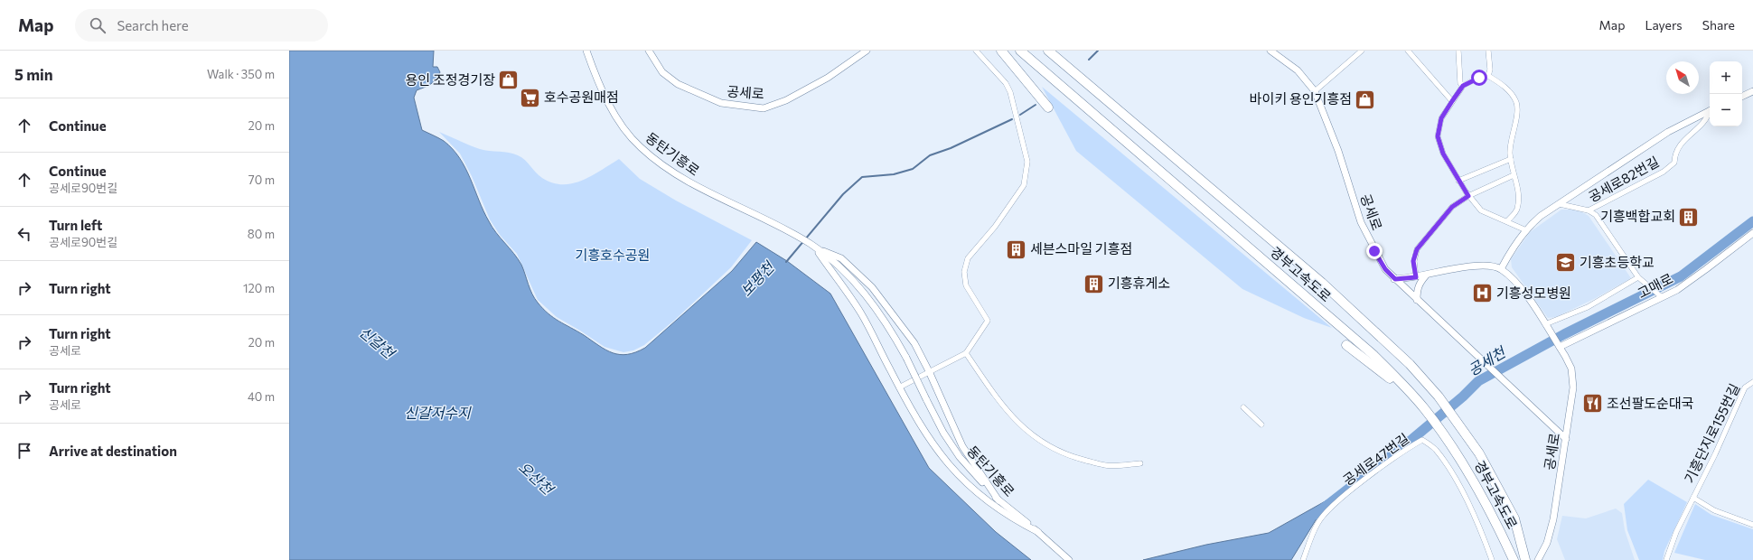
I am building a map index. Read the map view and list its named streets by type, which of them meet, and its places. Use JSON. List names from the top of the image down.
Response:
{
  "streets": {
    "highway": ["경부고속도로"],
    "street": [
      "공세로",
      "동탄기흥로",
      "공세로82번길",
      "고매로",
      "기흥단지로155번길",
      "공세로47번길"
    ]
  },
  "crossings": [
    ["공세로", "고매로"],
    ["공세로82번길", "고매로"]
  ],
  "water": [
    "보평천",
    "신갈천",
    "공세천",
    "신갈저수지",
    "오산천"
  ],
  "parks": ["기흥호수공원"],
  "places": {
    "shop": ["용인 조정경기장", "바이키 용인기흥점"],
    "supermarket": ["호수공원매점"],
    "building": ["기흥백합교회", "세븐스마일 기흥점", "기흥휴게소"],
    "school or university": ["기흥초등학교"],
    "hospital": ["기흥성모병원"],
    "restaurant": ["조선팔도순대국"]
  },
  "north": "top left",
  "page": {
    "header": "Map",
    "search": "Search here",
    "nav": ["Map", "Layers", "Share"],
    "heading": ["5 min", "Walk · 350 m"],
    "map_buttons": ["+", "−"],
    "list": [
      ["Continue", "20 m"],
      ["Continue", "공세로90번길", "70 m"],
      ["Turn left", "공세로90번길", "80 m"],
      ["Turn right", "120 m"],
      ["Turn right", "공세로", "20 m"],
      ["Turn right", "공세로", "40 m"],
      "Arrive at destination"
    ]
  }
}
